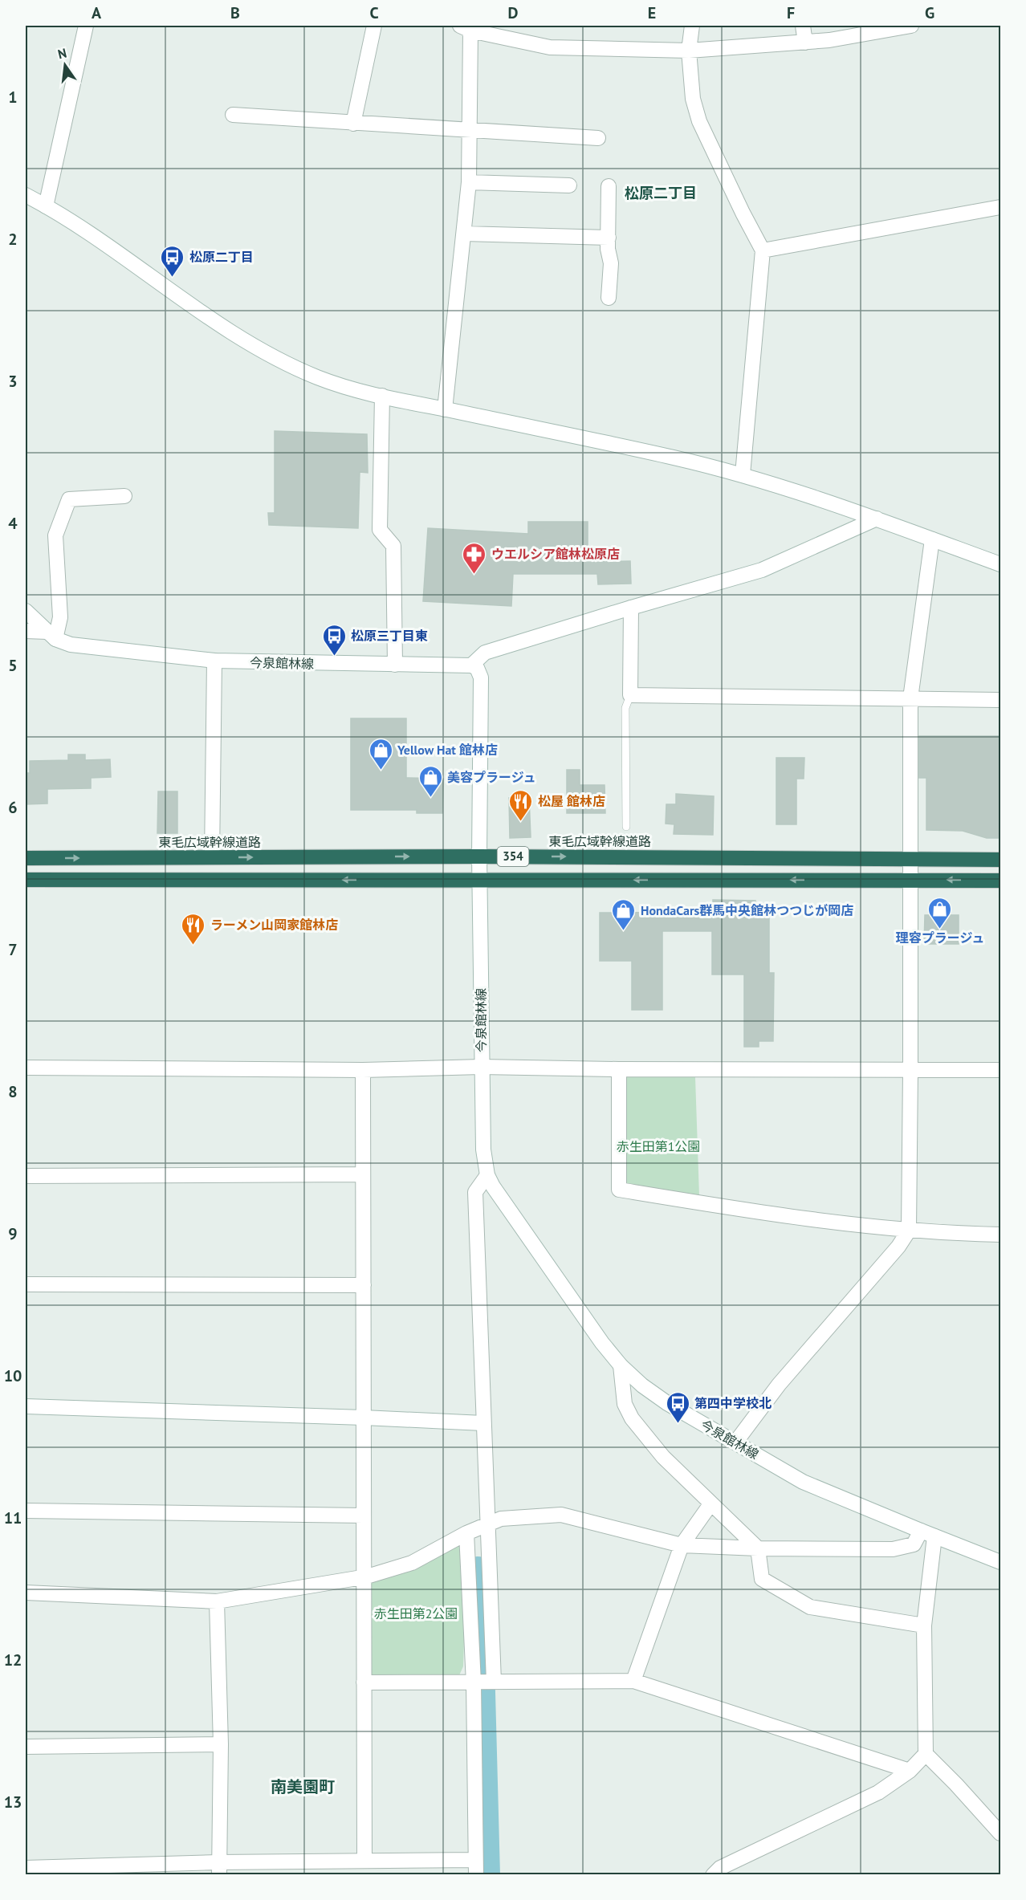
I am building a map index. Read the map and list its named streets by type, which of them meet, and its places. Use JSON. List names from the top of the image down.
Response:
{
  "streets": {
    "highway": ["東毛広域幹線道路", "354"],
    "street": ["今泉館林線"]
  },
  "crossings": [
    ["今泉館林線", "東毛広域幹線道路"],
    ["今泉館林線", "354"]
  ],
  "districts": ["松原二丁目", "南美園町"],
  "parks": ["赤生田第1公園", "赤生田第2公園"],
  "places": {
    "bus stop": ["松原二丁目", "松原三丁目東", "第四中学校北"],
    "pharmacy": ["ウエルシア館林松原店"],
    "shop": [
      "Yellow Hat 館林店",
      "美容プラージュ",
      "理容プラージュ",
      "HondaCars群馬中央館林つつじが岡店"
    ],
    "restaurant": ["松屋 館林店", "ラーメン山岡家館林店"]
  },
  "north": "top",
  "grid": {
    "columns": [
      "A",
      "B",
      "C",
      "D",
      "E",
      "F",
      "G"
    ],
    "rows": [
      "1",
      "2",
      "3",
      "4",
      "5",
      "6",
      "7",
      "8",
      "9",
      "10",
      "11",
      "12",
      "13"
    ]
  }
}
